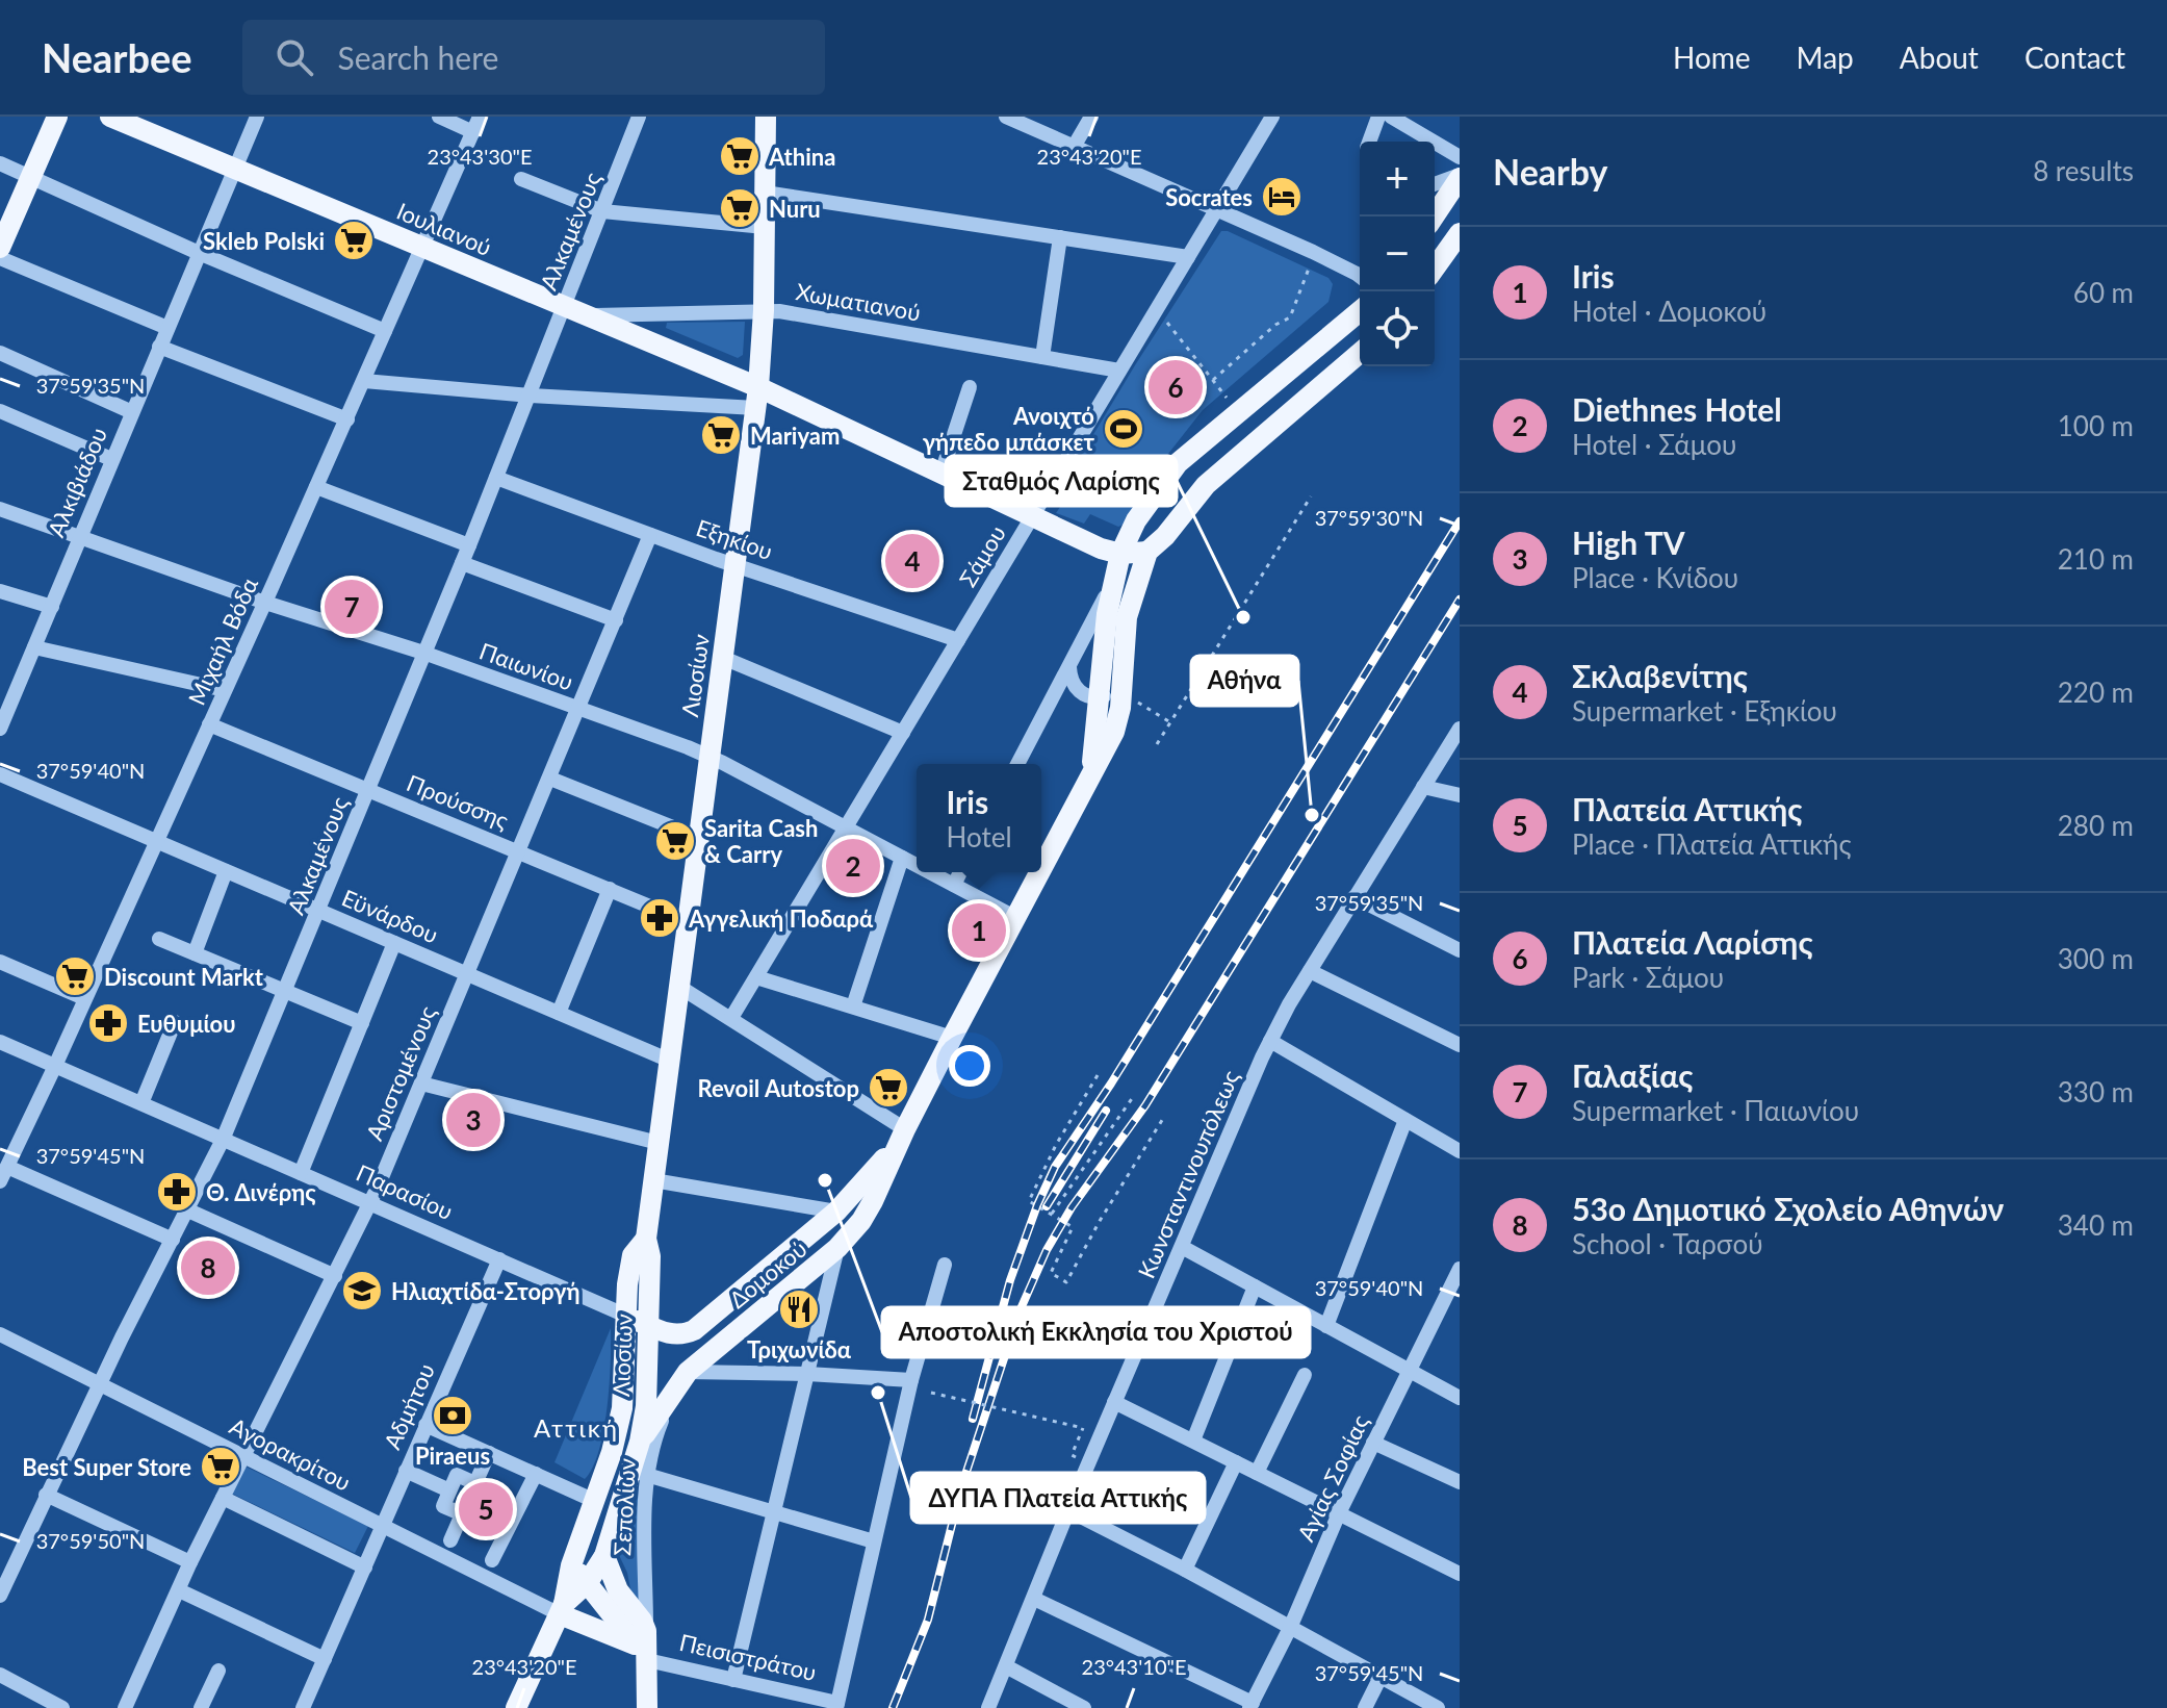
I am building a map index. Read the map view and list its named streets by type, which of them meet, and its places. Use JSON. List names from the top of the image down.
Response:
{
  "streets": {
    "main road": [
      "Ιουλιανού",
      "Λιοσίων",
      "Παρασίου",
      "Δομοκού",
      "Σεπολίων",
      "Πεισιστράτου"
    ],
    "street": [
      "Αλκαμένους",
      "Χωματιανού",
      "Αλκιβιάδου",
      "Εξηκίου",
      "Σάμου",
      "Μιχαήλ Βόδα",
      "Παιωνίου",
      "Προύσσης",
      "Εϋνάρδου",
      "Αριστομένους",
      "Κωνσταντινουπόλεως",
      "Αδμήτου",
      "Αγορακρίτου",
      "Αγίας Σοφίας"
    ]
  },
  "crossings": [
    ["Ιουλιανού", "Αλκαμένους"],
    ["Ιουλιανού", "Χωματιανού"],
    ["Ιουλιανού", "Αλκιβιάδου"],
    ["Ιουλιανού", "Σάμου"],
    ["Ιουλιανού", "Μιχαήλ Βόδα"],
    ["Ιουλιανού", "Λιοσίων"],
    ["Αλκαμένους", "Εξηκίου"],
    ["Αλκαμένους", "Παιωνίου"],
    ["Αλκαμένους", "Προύσσης"],
    ["Αλκαμένους", "Εϋνάρδου"],
    ["Αλκαμένους", "Παρασίου"],
    ["Αλκαμένους", "Αγορακρίτου"],
    ["Χωματιανού", "Σάμου"],
    ["Χωματιανού", "Λιοσίων"],
    ["Αλκιβιάδου", "Παιωνίου"],
    ["Εξηκίου", "Σάμου"],
    ["Εξηκίου", "Λιοσίων"],
    ["Εξηκίου", "Αριστομένους"],
    ["Σάμου", "Παιωνίου"],
    ["Μιχαήλ Βόδα", "Παιωνίου"],
    ["Μιχαήλ Βόδα", "Προύσσης"],
    ["Μιχαήλ Βόδα", "Εϋνάρδου"],
    ["Μιχαήλ Βόδα", "Παρασίου"],
    ["Παιωνίου", "Λιοσίων"],
    ["Παιωνίου", "Αριστομένους"],
    ["Παιωνίου", "Δομοκού"],
    ["Λιοσίων", "Προύσσης"],
    ["Λιοσίων", "Εϋνάρδου"],
    ["Λιοσίων", "Παρασίου"],
    ["Λιοσίων", "Δομοκού"],
    ["Λιοσίων", "Αγορακρίτου"],
    ["Λιοσίων", "Σεπολίων"],
    ["Λιοσίων", "Πεισιστράτου"],
    ["Προύσσης", "Αριστομένους"],
    ["Εϋνάρδου", "Αριστομένους"],
    ["Αριστομένους", "Παρασίου"],
    ["Αριστομένους", "Αγορακρίτου"],
    ["Παρασίου", "Δομοκού"],
    ["Παρασίου", "Αδμήτου"],
    ["Δομοκού", "Σεπολίων"],
    ["Αδμήτου", "Αγορακρίτου"],
    ["Αγορακρίτου", "Πεισιστράτου"],
    ["Σεπολίων", "Πεισιστράτου"]
  ],
  "districts": ["Αττική"],
  "places": {
    "supermarket": [
      "Athina",
      "Nuru",
      "Skleb Polski",
      "Mariyam",
      "Sarita Cash & Carry",
      "Discount Markt",
      "Revoil Autostop",
      "Best Super Store"
    ],
    "hotel": ["Socrates"],
    "sports": ["Ανοιχτό γήπεδο μπάσκετ"],
    "other": [
      "Σταθμός Λαρίσης",
      "Αθήνα",
      "Αποστολική Εκκλησία του Χριστού",
      "ΔΥΠΑ Πλατεία Αττικής"
    ],
    "pharmacy": ["Αγγελική Ποδαρά", "Ευθυμίου", "Θ. Δινέρης"],
    "school or university": ["Ηλιαχτίδα-Στοργή"],
    "restaurant": ["Τριχωνίδα"],
    "bank": ["Piraeus"]
  },
  "page": {
    "header": "Nearbee",
    "search": "Search here",
    "nav": [
      "Home",
      "Map",
      "About",
      "Contact"
    ],
    "heading": ["Nearby", "8 results"],
    "map_buttons": ["+", "−"],
    "list": [
      {
        "mark": "1",
        "name": "Iris",
        "note": "Hotel · Δομοκού",
        "value": "60 m"
      },
      {
        "mark": "2",
        "name": "Diethnes Hotel",
        "note": "Hotel · Σάμου",
        "value": "100 m"
      },
      {
        "mark": "3",
        "name": "High TV",
        "note": "Place · Κνίδου",
        "value": "210 m"
      },
      {
        "mark": "4",
        "name": "Σκλαβενίτης",
        "note": "Supermarket · Εξηκίου",
        "value": "220 m"
      },
      {
        "mark": "5",
        "name": "Πλατεία Αττικής",
        "note": "Place · Πλατεία Αττικής",
        "value": "280 m"
      },
      {
        "mark": "6",
        "name": "Πλατεία Λαρίσης",
        "note": "Park · Σάμου",
        "value": "300 m"
      },
      {
        "mark": "7",
        "name": "Γαλαξίας",
        "note": "Supermarket · Παιωνίου",
        "value": "330 m"
      },
      {
        "mark": "8",
        "name": "53ο Δημοτικό Σχολείο Αθηνών",
        "note": "School · Ταρσού",
        "value": "340 m"
      }
    ],
    "pins": [
      "6",
      "4",
      "7",
      "2",
      "1",
      "3",
      "8",
      "5"
    ],
    "popup": ["Iris", "Hotel"]
  },
  "coordinates": [
    "23°43'20\"E",
    "23°43'30\"E",
    "37°59'35\"N",
    "37°59'30\"N",
    "37°59'40\"N",
    "37°59'45\"N",
    "37°59'50\"N",
    "23°43'10\"E"
  ]
}
